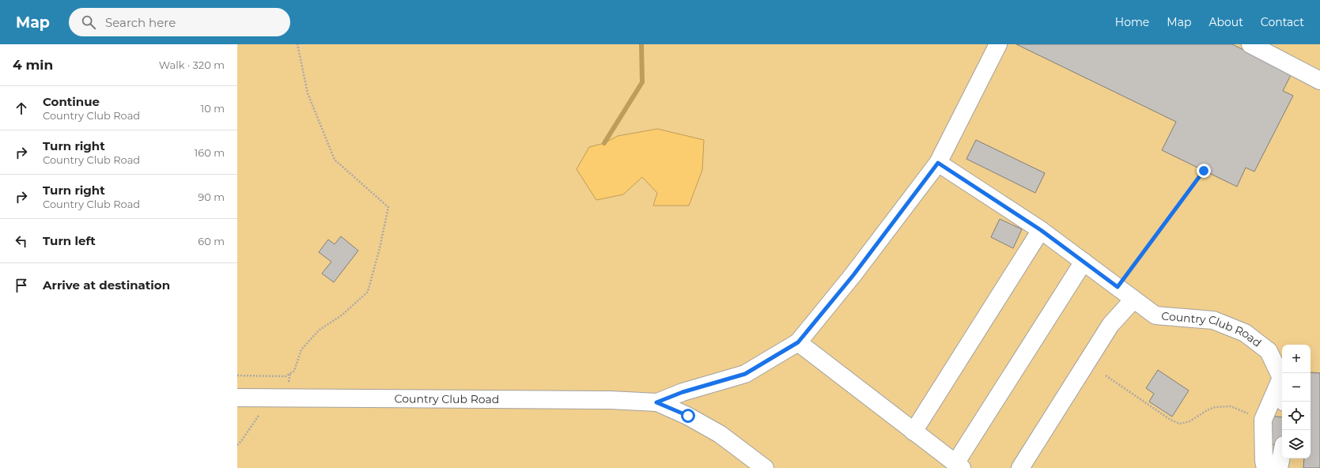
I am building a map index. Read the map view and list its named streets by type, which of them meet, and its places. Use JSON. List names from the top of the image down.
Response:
{
  "streets": {
    "street": ["Country Club Road"]
  },
  "page": {
    "header": "Map",
    "search": "Search here",
    "nav": [
      "Home",
      "Map",
      "About",
      "Contact"
    ],
    "heading": ["4 min", "Walk · 320 m"],
    "list": [
      ["Continue", "Country Club Road", "10 m"],
      ["Turn right", "Country Club Road", "160 m"],
      ["Turn right", "Country Club Road", "90 m"],
      ["Turn left", "60 m"],
      "Arrive at destination"
    ],
    "map_buttons": ["+", "−"]
  }
}
